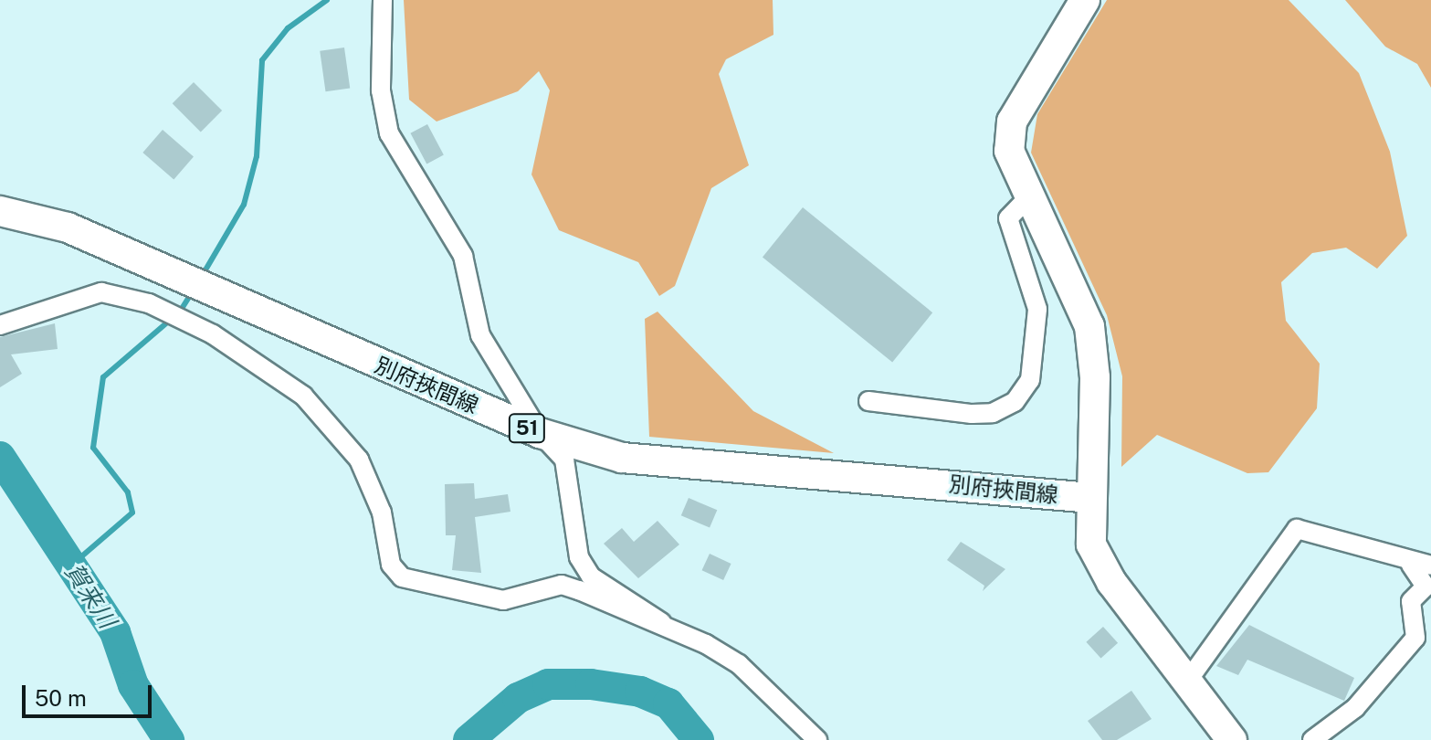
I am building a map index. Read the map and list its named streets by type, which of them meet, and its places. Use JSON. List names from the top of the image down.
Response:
{
  "streets": {
    "main road": ["別府挾間線", "51"]
  },
  "water": ["賀来川"],
  "scale_bar": "50 m"
}
